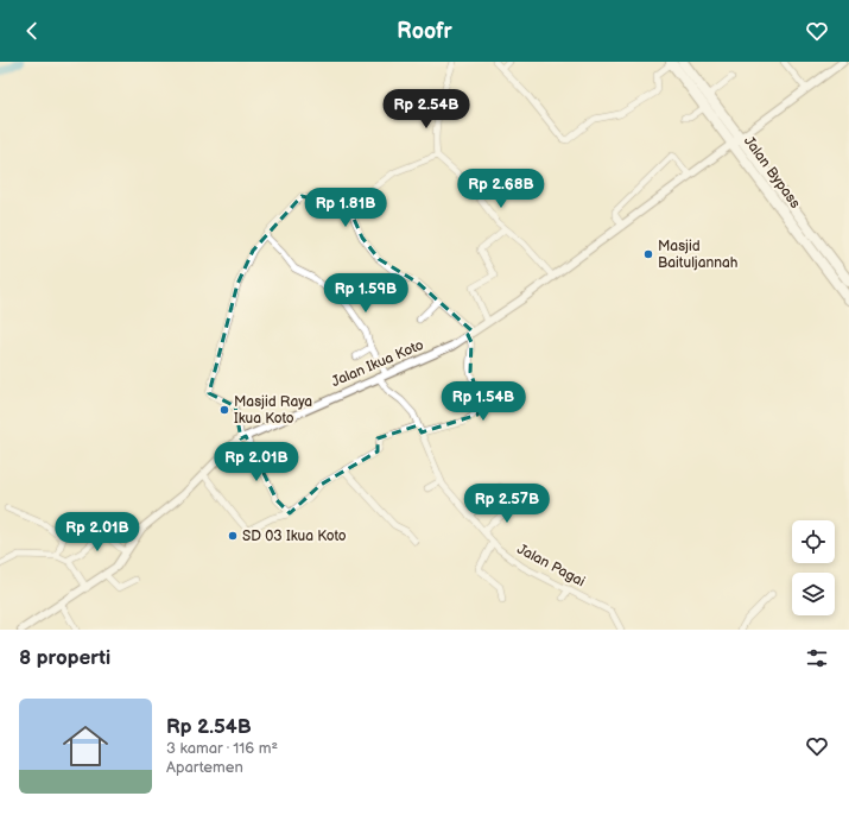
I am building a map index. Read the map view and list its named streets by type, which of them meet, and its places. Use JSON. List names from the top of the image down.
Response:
{
  "streets": {
    "highway": ["Jalan Bypass"],
    "street": ["Jalan Ikua Koto", "Jalan Pagai"]
  },
  "crossings": [
    ["Jalan Bypass", "Jalan Ikua Koto"],
    ["Jalan Ikua Koto", "Jalan Pagai"]
  ],
  "places": ["Masjid Baituljannah", "Masjid Raya Ikua Koto", "SD 03 Ikua Koto"],
  "page": {
    "header": "Roofr",
    "price": [
      "Rp 2.54B",
      "Rp 2.68B",
      "Rp 1.81B",
      "Rp 1.59B",
      "Rp 1.54B",
      "Rp 2.01B",
      "Rp 2.57B",
      "Rp 2.01B"
    ],
    "heading": "8 properti",
    "list": [
      {
        "name": "Rp 2.54B",
        "note": "3 kamar · 116 m² · Apartemen"
      }
    ]
  }
}
